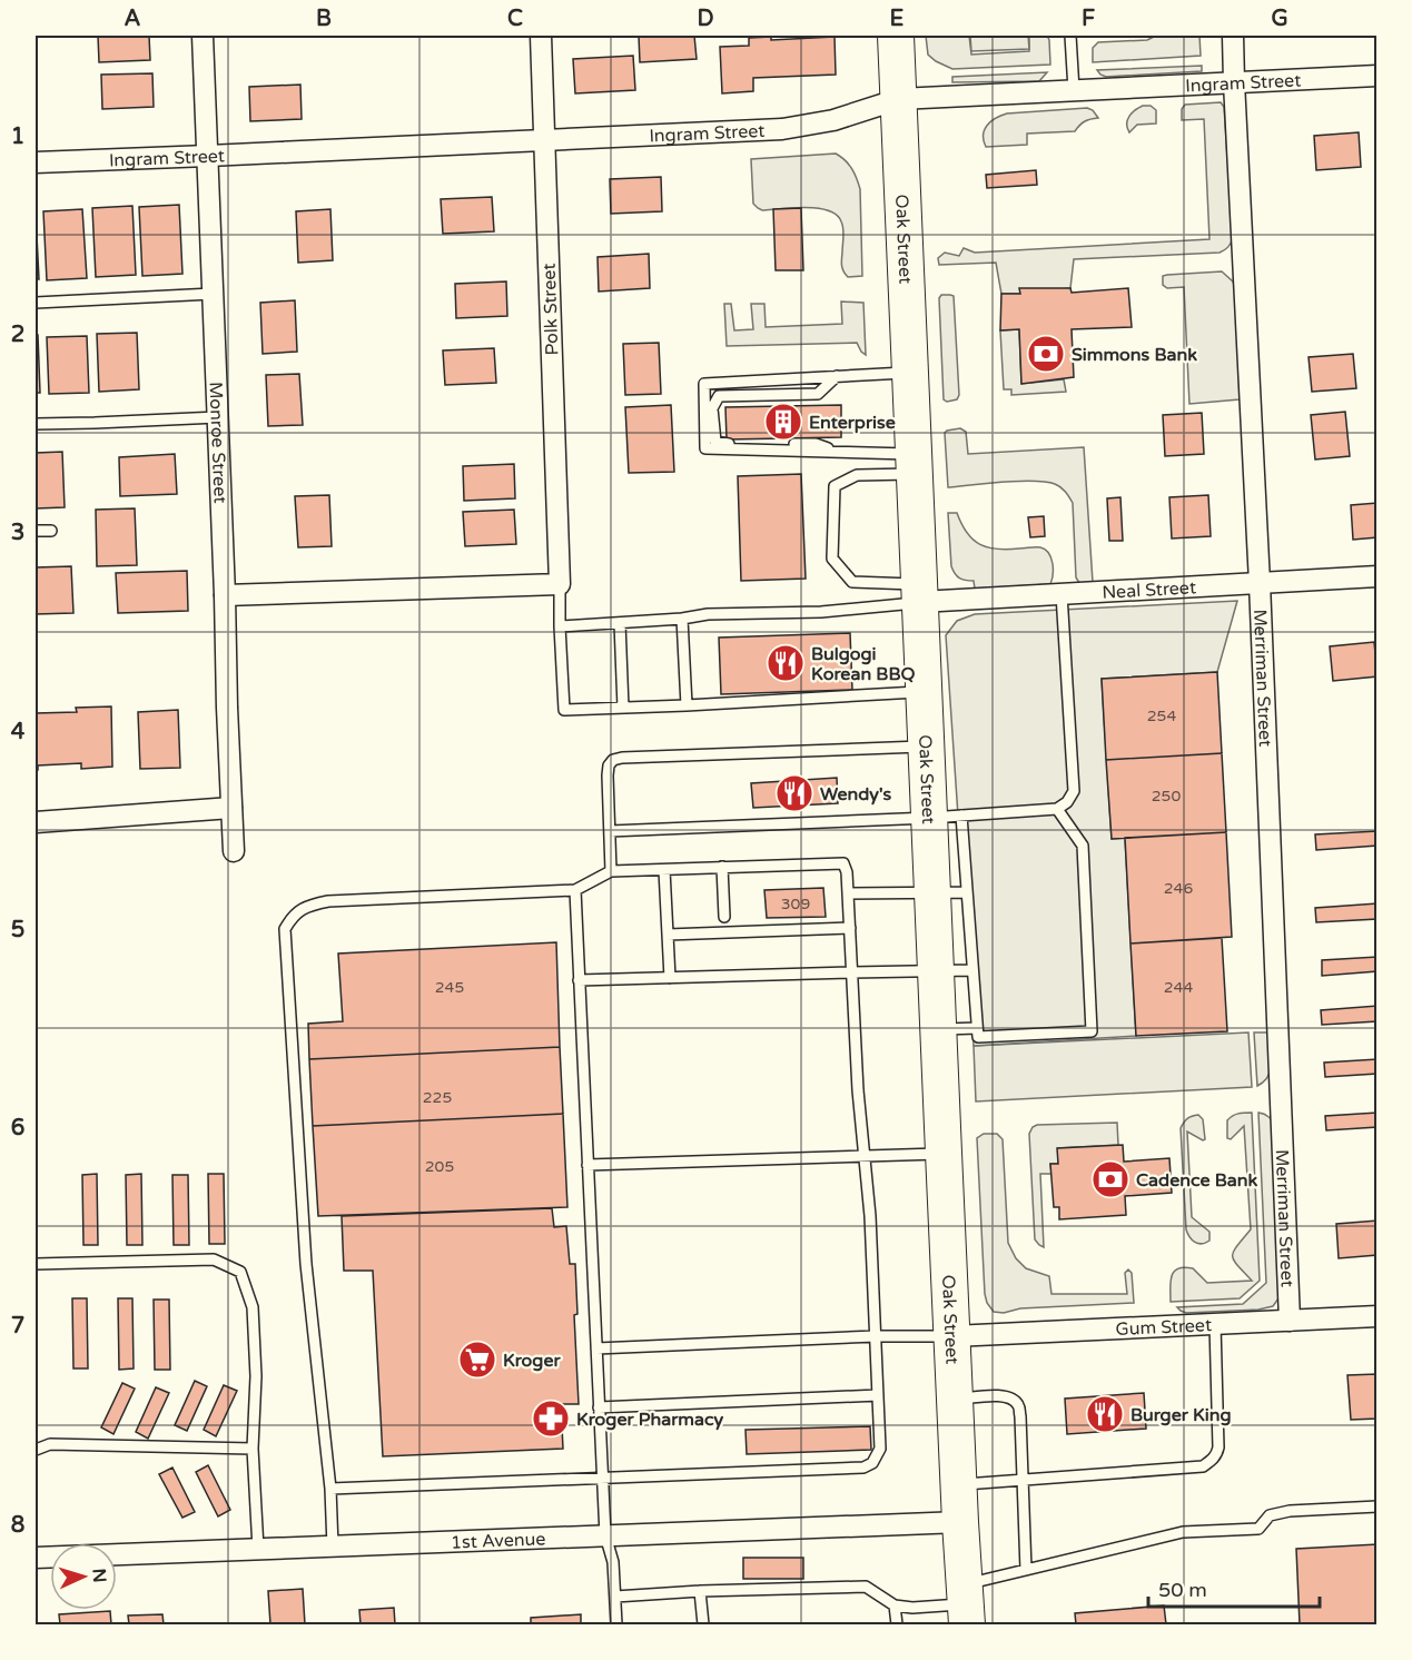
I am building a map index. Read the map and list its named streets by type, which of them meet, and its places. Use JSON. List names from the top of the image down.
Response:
{
  "streets": {
    "highway": ["Oak Street"],
    "street": [
      "Ingram Street",
      "Polk Street",
      "Monroe Street",
      "Neal Street",
      "Merriman Street",
      "Gum Street",
      "1st Avenue"
    ]
  },
  "crossings": [
    ["Ingram Street", "Oak Street"],
    ["Ingram Street", "Polk Street"],
    ["Ingram Street", "Monroe Street"],
    ["Ingram Street", "Merriman Street"],
    ["Oak Street", "Neal Street"],
    ["Oak Street", "Gum Street"],
    ["Oak Street", "1st Avenue"],
    ["Neal Street", "Merriman Street"],
    ["Merriman Street", "Gum Street"]
  ],
  "places": {
    "bank": ["Simmons Bank", "Cadence Bank"],
    "building": ["Enterprise"],
    "restaurant": ["Bulgogi Korean BBQ", "Wendy's", "Burger King"],
    "supermarket": ["Kroger"],
    "pharmacy": ["Kroger Pharmacy"]
  },
  "house_numbers": [
    "254",
    "250",
    "246",
    "309",
    "245",
    "244",
    "225",
    "205"
  ],
  "scale_bar": "50 m",
  "north": "right",
  "grid": {
    "columns": [
      "A",
      "B",
      "C",
      "D",
      "E",
      "F",
      "G"
    ],
    "rows": [
      "1",
      "2",
      "3",
      "4",
      "5",
      "6",
      "7",
      "8"
    ]
  }
}
